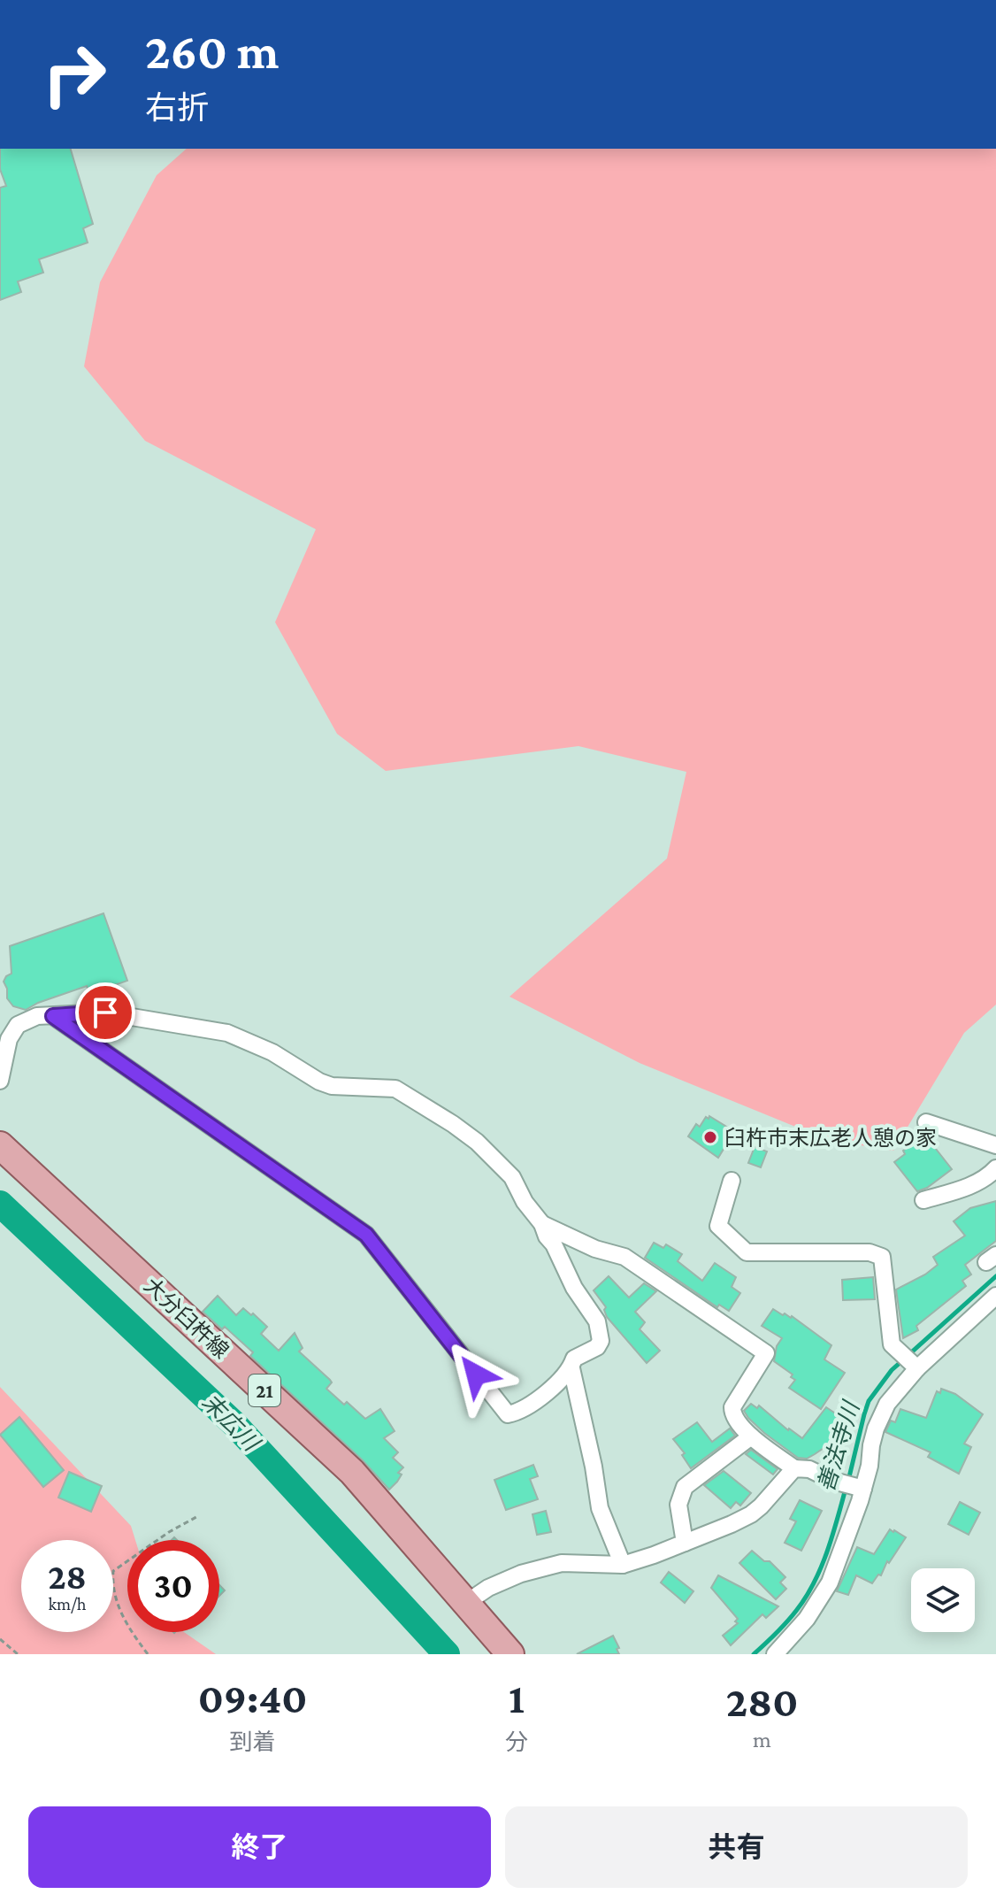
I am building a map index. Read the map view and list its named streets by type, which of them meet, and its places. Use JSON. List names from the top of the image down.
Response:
{
  "streets": {
    "main road": ["大分臼杵線", "21"]
  },
  "water": ["末広川", "善法寺川"],
  "places": ["臼杵市末広老人憩の家"],
  "page": {
    "turn": ["260 m", "右折"],
    "speed": "28 km/h",
    "limit": "30",
    "eta": [
      "09:40",
      "到着",
      "1",
      "分",
      "280",
      "m"
    ],
    "buttons": ["終了", "共有"]
  }
}
